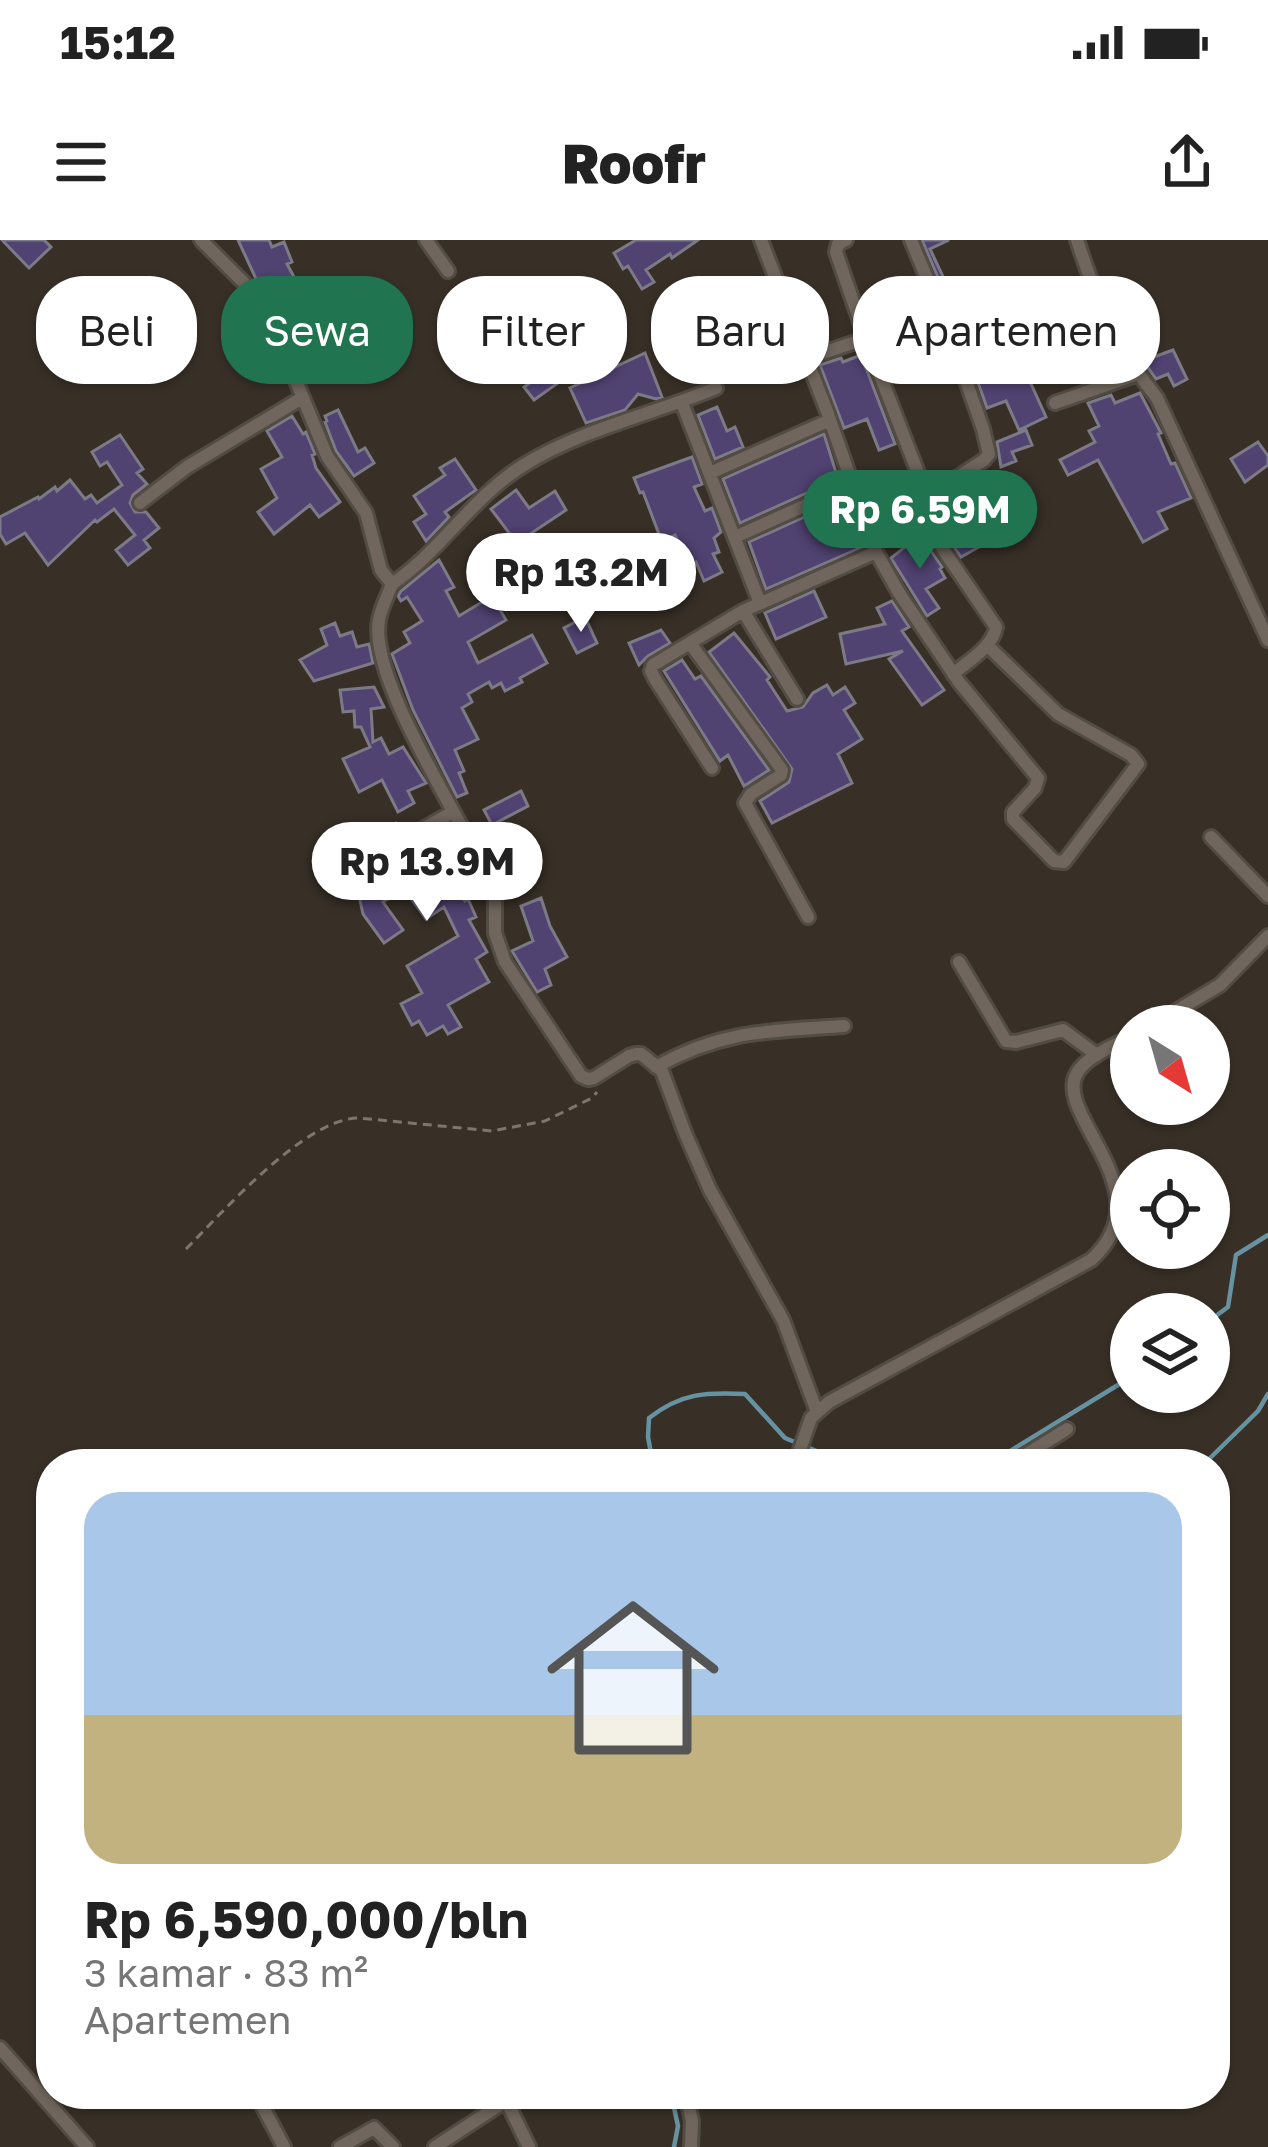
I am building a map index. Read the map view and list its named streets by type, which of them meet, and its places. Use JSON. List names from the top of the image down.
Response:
{
  "north": "bottom right",
  "page": {
    "status": "15:12",
    "header": "Roofr",
    "chip": [
      "Beli",
      "Sewa",
      "Filter",
      "Baru",
      "Apartemen"
    ],
    "price": ["Rp 6.59M", "Rp 13.2M", "Rp 13.9M"],
    "list": [
      {
        "name": "Rp 6,590,000/bln",
        "note": "3 kamar · 83 m² · Apartemen"
      }
    ]
  }
}
